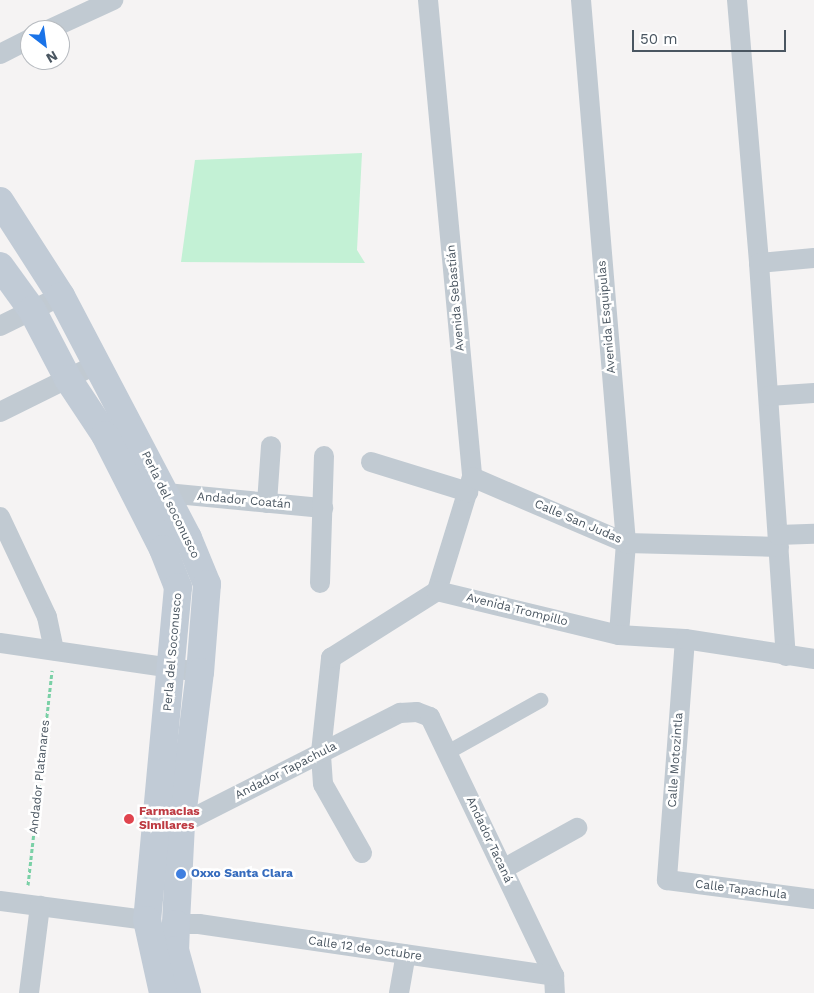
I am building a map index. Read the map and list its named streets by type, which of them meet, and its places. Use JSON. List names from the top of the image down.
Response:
{
  "streets": {
    "main road": ["Perla del soconusco", "Perla del Soconusco"],
    "street": [
      "Avenida Sebastián",
      "Avenida Esquipulas",
      "Andador Coatán",
      "Calle San Judas",
      "Avenida Trompillo",
      "Calle Motozintla",
      "Andador Tapachula",
      "Andador Tacaná",
      "Calle Tapachula",
      "Calle 12 de Octubre"
    ],
    "path": ["Andador Platanares"]
  },
  "crossings": [
    ["Avenida Sebastián", "Calle San Judas"],
    ["Avenida Sebastián", "Avenida Trompillo"],
    ["Avenida Esquipulas", "Calle San Judas"],
    ["Avenida Esquipulas", "Avenida Trompillo"],
    ["Andador Coatán", "Perla del soconusco"],
    ["Perla del soconusco", "Andador Tapachula"],
    ["Perla del soconusco", "Calle 12 de Octubre"],
    ["Avenida Trompillo", "Calle Motozintla"],
    ["Perla del Soconusco", "Andador Tapachula"],
    ["Calle Motozintla", "Calle Tapachula"],
    ["Andador Tapachula", "Andador Tacaná"],
    ["Andador Tacaná", "Calle 12 de Octubre"]
  ],
  "places": ["Farmacias Similares", "Oxxo Santa Clara"],
  "scale_bar": "50 m",
  "north": "bottom right"
}
